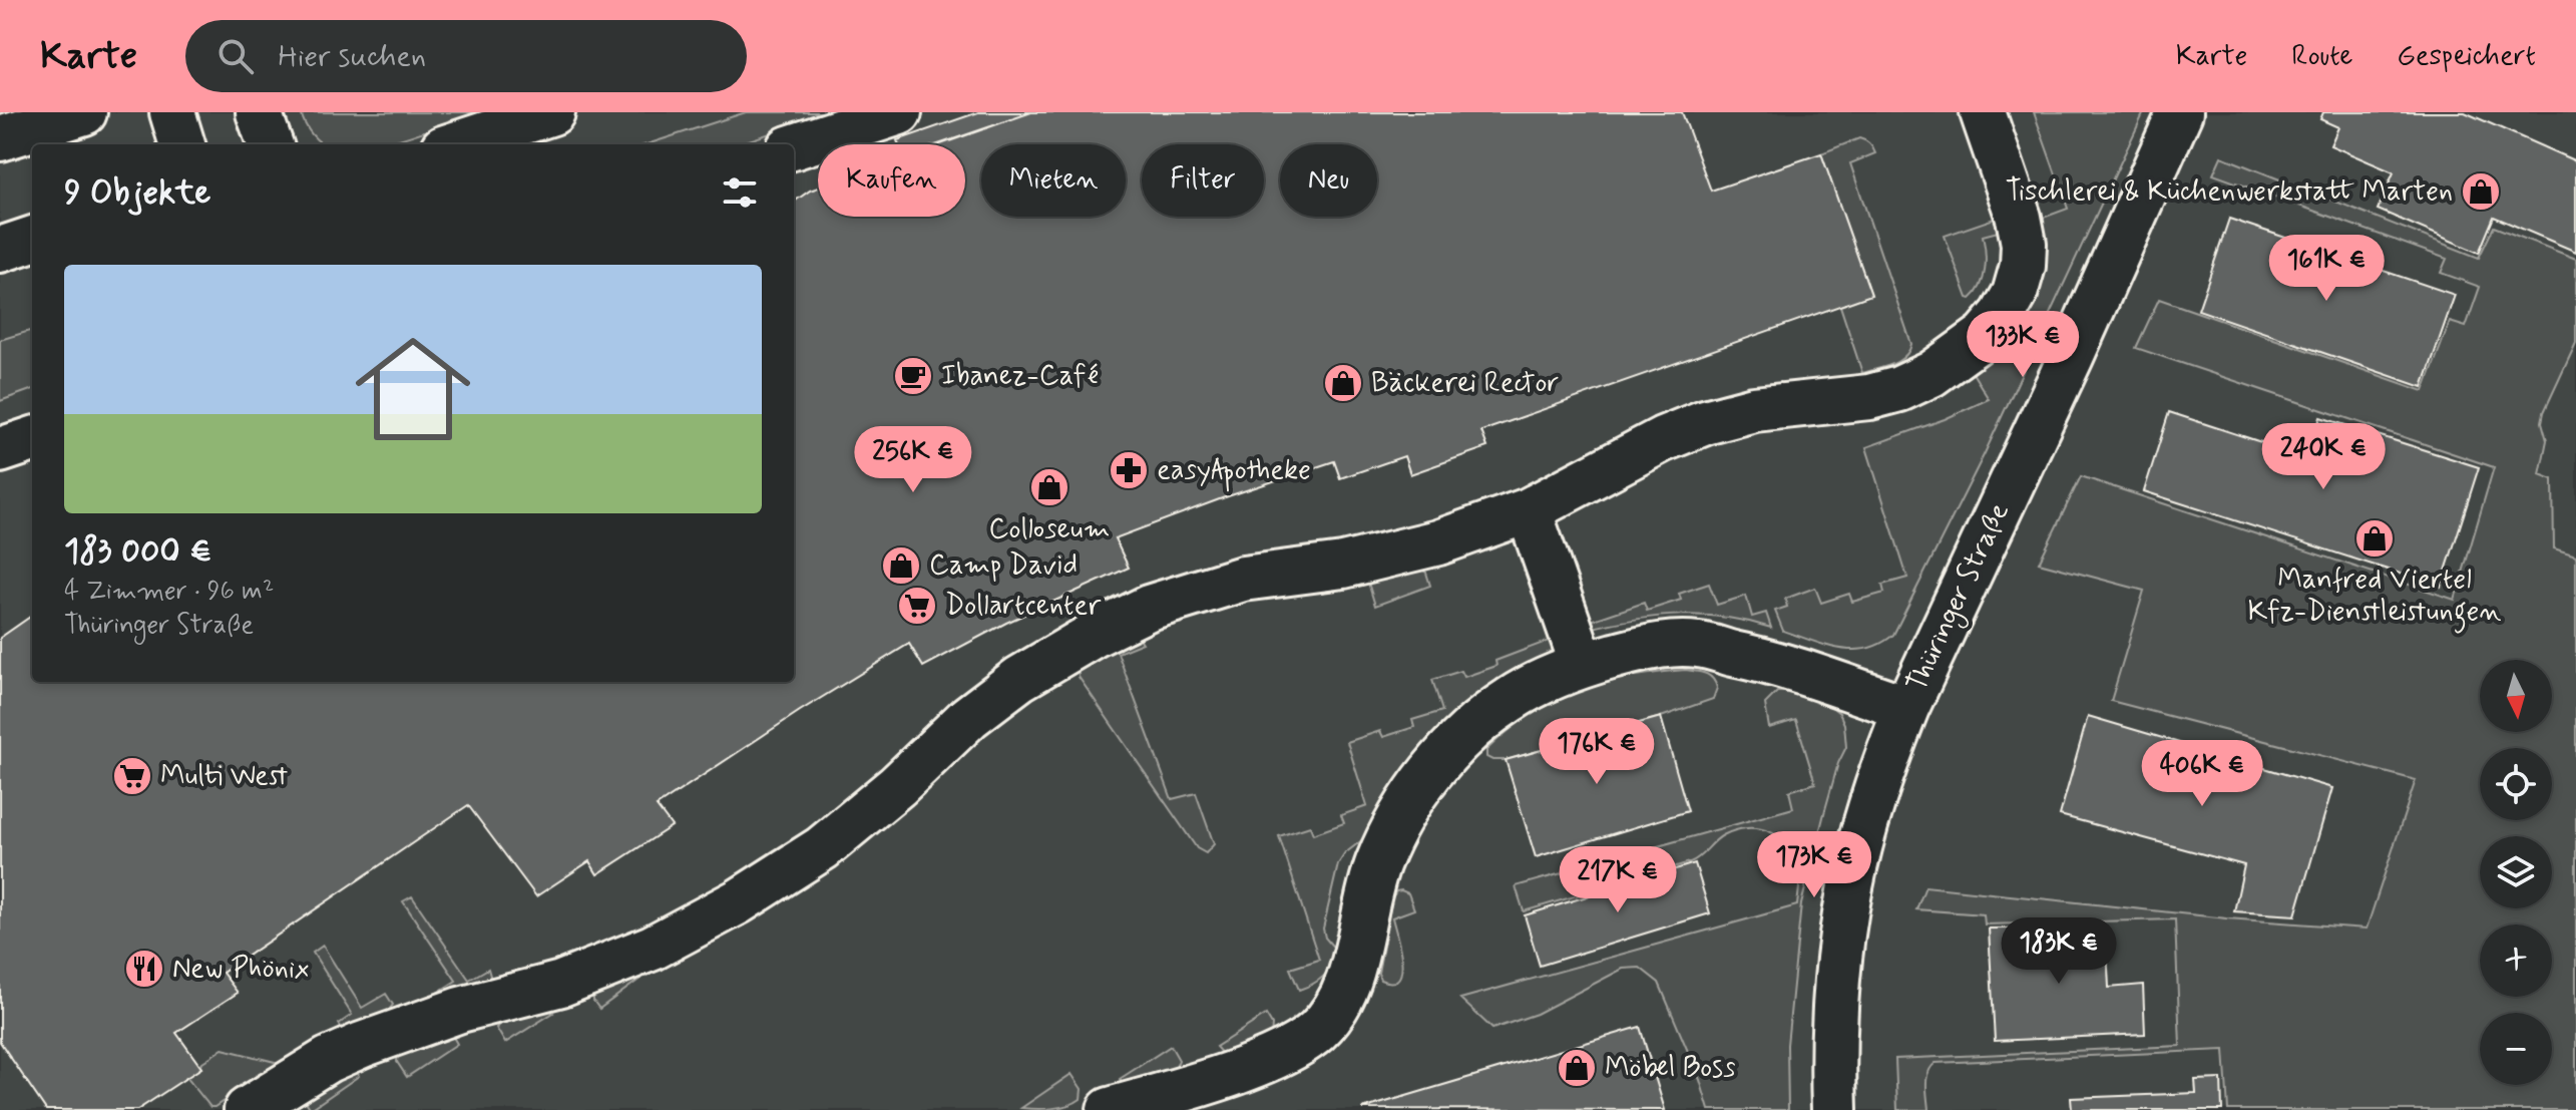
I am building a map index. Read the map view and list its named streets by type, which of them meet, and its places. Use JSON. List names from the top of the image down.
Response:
{
  "streets": {
    "street": ["Thüringer Straße"]
  },
  "places": {
    "shop": [
      "Tischlerei & Küchenwerkstatt Marten",
      "Bäckerei Rector",
      "Colloseum",
      "Manfred Viertel Kfz-Dienstleistungen",
      "Camp David",
      "Möbel Boss"
    ],
    "cafe": ["Ibanez-Café"],
    "pharmacy": ["easyApotheke"],
    "supermarket": ["Dollartcenter", "Multi West"],
    "restaurant": ["New Phönix"]
  },
  "north": "bottom",
  "page": {
    "header": "Karte",
    "search": "Hier suchen",
    "nav": ["Karte", "Route", "Gespeichert"],
    "chip": [
      "Kaufen",
      "Mieten",
      "Filter",
      "Neu"
    ],
    "heading": "9 Objekte",
    "price": [
      "161K €",
      "133K €",
      "240K €",
      "256K €",
      "176K €",
      "406K €",
      "173K €",
      "217K €",
      "183K €"
    ],
    "list": [
      {
        "name": "183 000 €",
        "note": "4 Zimmer · 96 m² · Thüringer Straße"
      }
    ],
    "map_buttons": ["+", "−"]
  }
}
